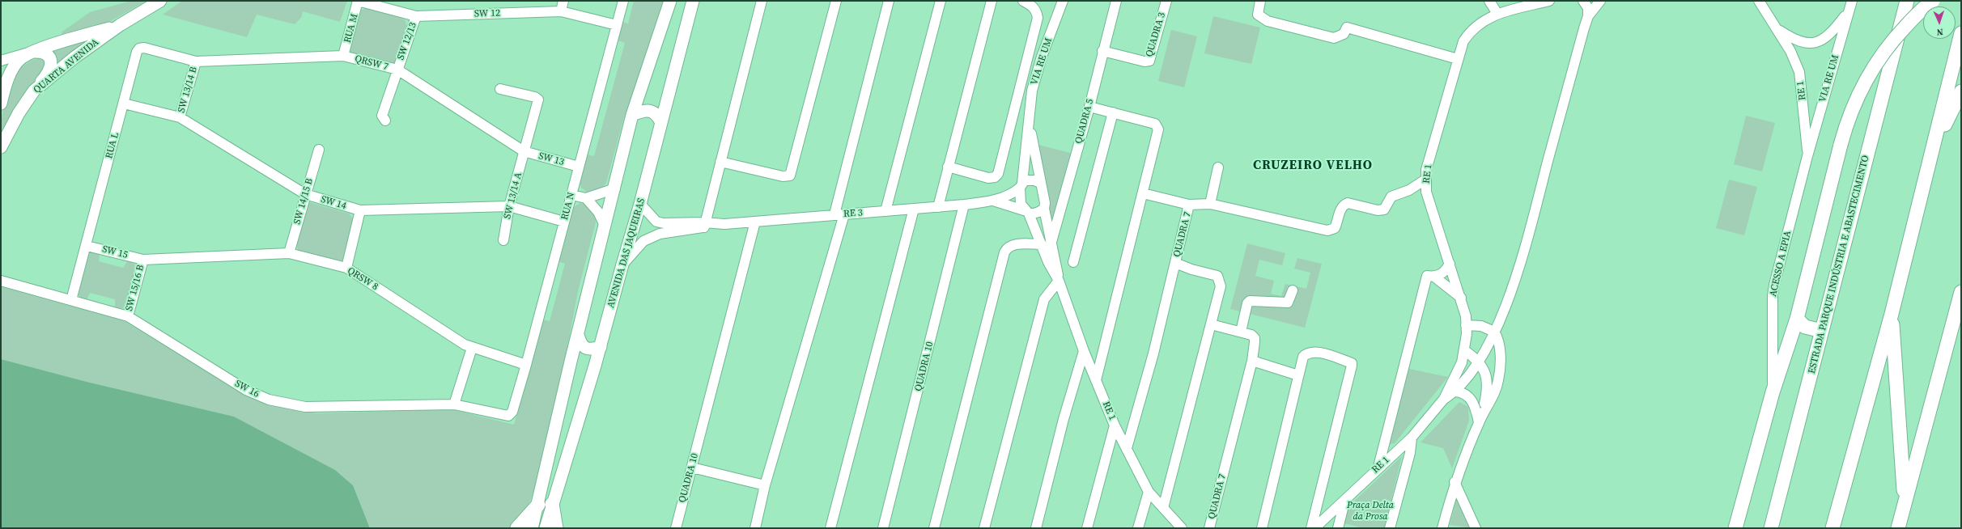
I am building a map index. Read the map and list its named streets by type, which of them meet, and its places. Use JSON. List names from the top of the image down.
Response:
{
  "streets": {
    "highway": ["ESTRADA PARQUE INDÚSTRIA E ABASTECIMENTO"],
    "main road": ["QUARTA AVENIDA", "AVENIDA DAS JAQUEIRAS"],
    "street": [
      "SW 12",
      "RUA M",
      "QUADRA 3",
      "SW 12/13",
      "VIA RE UM",
      "QRSW 7",
      "SW 13/14 B",
      "RE 1",
      "QUADRA 5",
      "RUA L",
      "SW 13",
      "SW 13/14 A",
      "SW 14/15 B",
      "SW 14",
      "RUA N",
      "RE 3",
      "QUADRA 7",
      "SW 15",
      "ACESSO A EPIA",
      "QRSW 8",
      "SW 15/16 B",
      "QUADRA 10",
      "SW 16"
    ]
  },
  "crossings": [
    ["SW 12", "RUA M"],
    ["SW 12", "SW 12/13"],
    ["SW 12", "RUA N"],
    ["RUA M", "QRSW 7"],
    ["QUADRA 3", "QUADRA 5"],
    ["SW 12/13", "QRSW 7"],
    ["VIA RE UM", "RE 1"],
    ["VIA RE UM", "RE 3"],
    ["VIA RE UM", "ACESSO A EPIA"],
    ["QRSW 7", "SW 13/14 B"],
    ["QRSW 7", "RUA L"],
    ["QRSW 7", "SW 13"],
    ["QRSW 7", "SW 13/14 A"],
    ["SW 13/14 B", "RUA L"],
    ["SW 13/14 B", "SW 14"],
    ["RE 1", "QUADRA 5"],
    ["RE 1", "RE 3"],
    ["RE 1", "QUADRA 7"],
    ["RE 1", "ACESSO A EPIA"],
    ["RUA L", "SW 14"],
    ["RUA L", "SW 15"],
    ["RUA L", "SW 16"],
    ["SW 13", "SW 13/14 A"],
    ["SW 13", "RUA N"],
    ["SW 13/14 A", "SW 14"],
    ["SW 14/15 B", "SW 14"],
    ["SW 14/15 B", "QRSW 8"],
    ["SW 14", "RUA N"],
    ["RUA N", "QRSW 8"],
    ["RUA N", "SW 16"],
    ["RE 3", "AVENIDA DAS JAQUEIRAS"],
    ["RE 3", "QUADRA 10"],
    ["SW 15", "QRSW 8"],
    ["SW 15", "SW 15/16 B"],
    ["QRSW 8", "SW 15/16 B"],
    ["SW 15/16 B", "SW 16"]
  ],
  "districts": ["CRUZEIRO VELHO"],
  "parks": ["Praça Delta da Prosa"],
  "north": "bottom"
}
